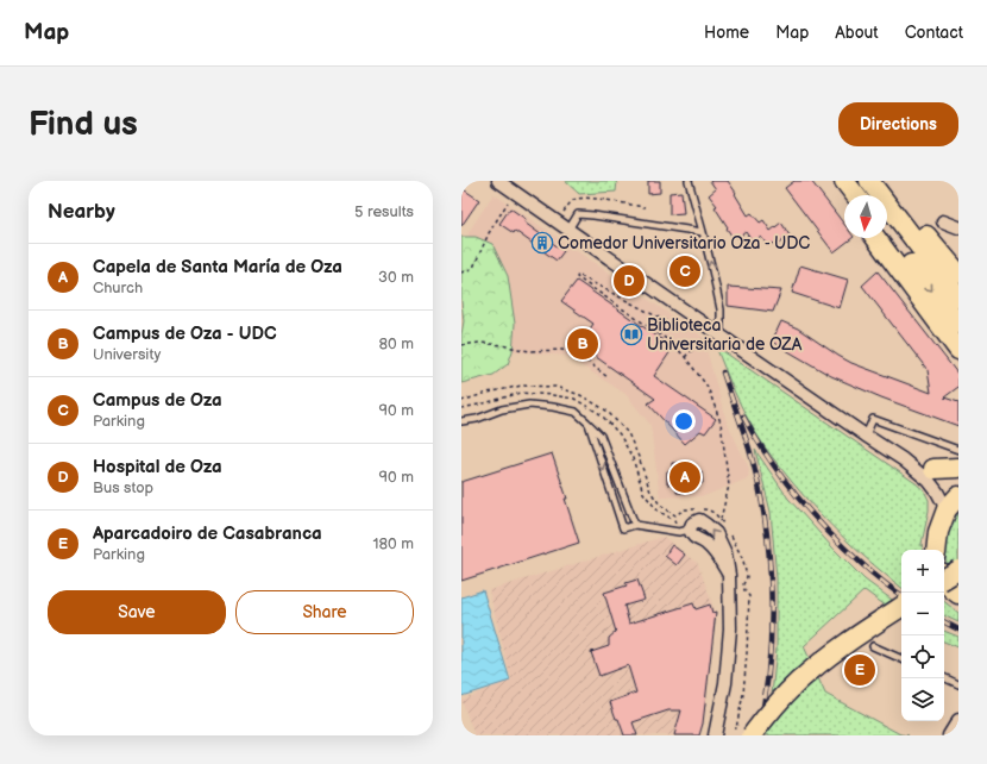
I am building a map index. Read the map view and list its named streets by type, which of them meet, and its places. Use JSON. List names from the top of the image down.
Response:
{
  "places": {
    "building": ["Comedor Universitario Oza - UDC"],
    "library": ["Biblioteca Universitaria de OZA"]
  },
  "north": "bottom",
  "page": {
    "header": "Map",
    "nav": [
      "Home",
      "Map",
      "About",
      "Contact"
    ],
    "buttons": [
      "Directions",
      ["Save", "Share"]
    ],
    "title": "Find us",
    "heading": ["Nearby", "5 results"],
    "list": [
      {
        "mark": "A",
        "name": "Capela de Santa María de Oza",
        "note": "Church",
        "value": "30 m"
      },
      {
        "mark": "B",
        "name": "Campus de Oza - UDC",
        "note": "University",
        "value": "80 m"
      },
      {
        "mark": "C",
        "name": "Campus de Oza",
        "note": "Parking",
        "value": "90 m"
      },
      {
        "mark": "D",
        "name": "Hospital de Oza",
        "note": "Bus stop",
        "value": "90 m"
      },
      {
        "mark": "E",
        "name": "Aparcadoiro de Casabranca",
        "note": "Parking",
        "value": "180 m"
      }
    ],
    "pins": [
      "C",
      "D",
      "B",
      "A",
      "E"
    ],
    "map_buttons": ["+", "−"]
  }
}
